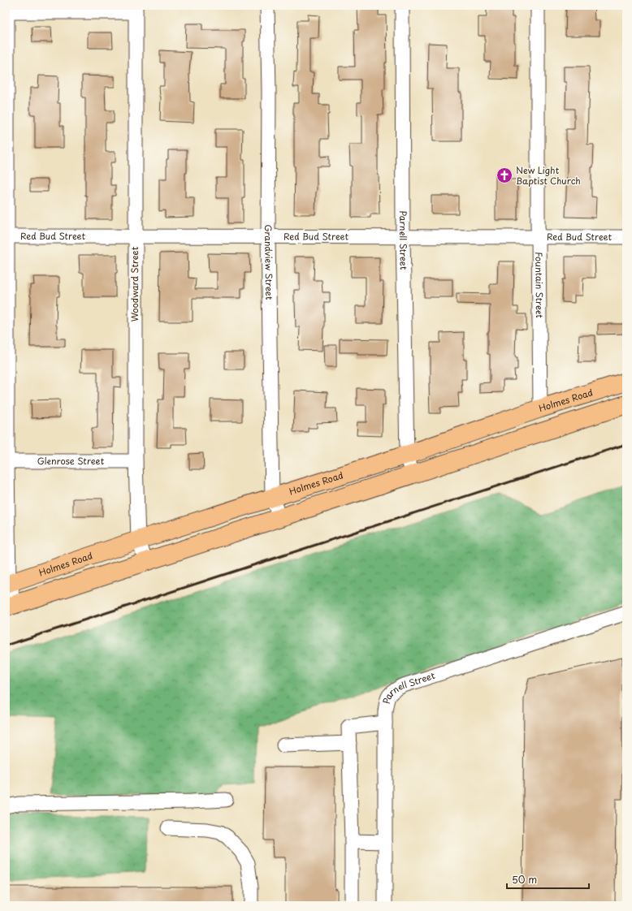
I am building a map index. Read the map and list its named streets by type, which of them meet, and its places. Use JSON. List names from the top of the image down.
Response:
{
  "streets": {
    "main road": ["Holmes Road"],
    "street": [
      "Red Bud Street",
      "Parnell Street",
      "Grandview Street",
      "Woodward Street",
      "Fountain Street",
      "Glenrose Street"
    ]
  },
  "crossings": [
    ["Red Bud Street", "Parnell Street"],
    ["Red Bud Street", "Grandview Street"],
    ["Red Bud Street", "Woodward Street"],
    ["Red Bud Street", "Fountain Street"],
    ["Parnell Street", "Holmes Road"],
    ["Grandview Street", "Holmes Road"],
    ["Woodward Street", "Holmes Road"],
    ["Woodward Street", "Glenrose Street"],
    ["Fountain Street", "Holmes Road"]
  ],
  "places": {
    "church": ["New Light Baptist Church"]
  },
  "scale_bar": "50 m"
}
